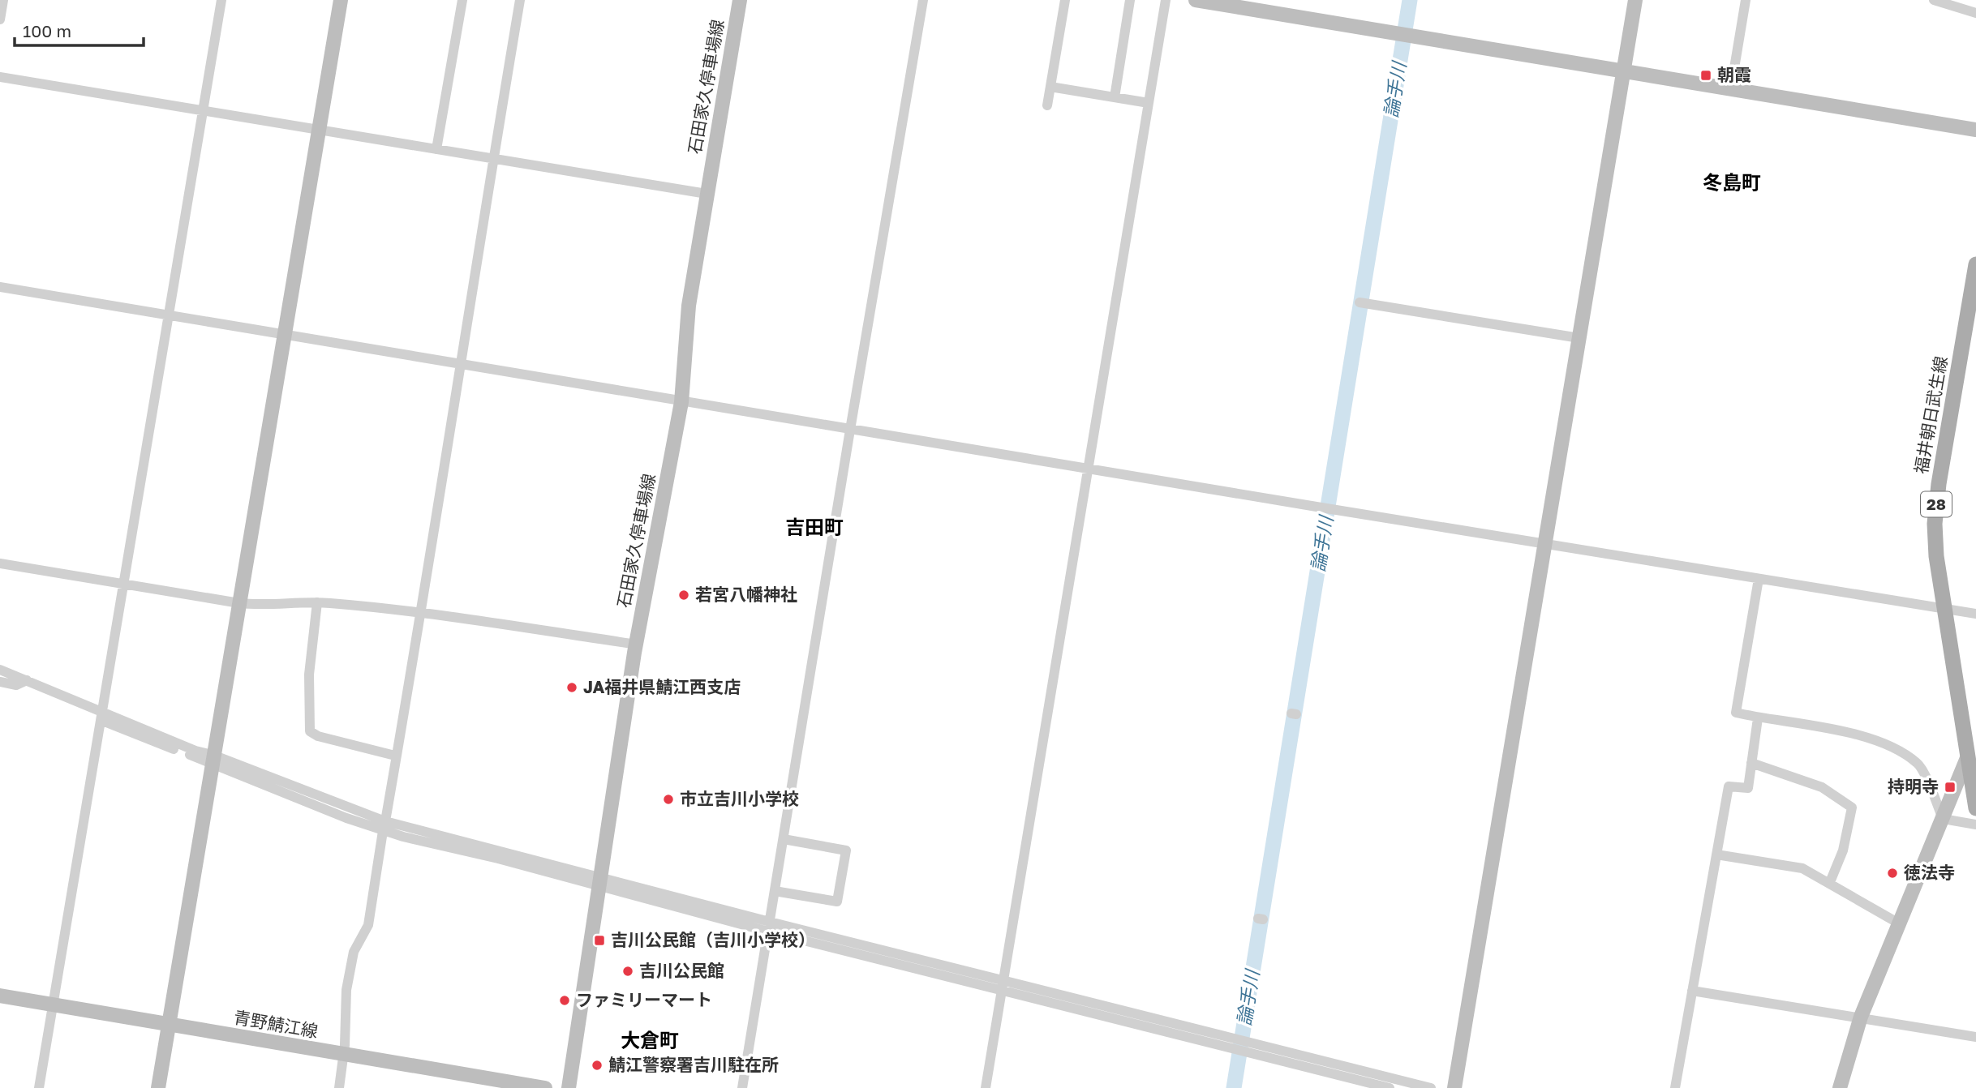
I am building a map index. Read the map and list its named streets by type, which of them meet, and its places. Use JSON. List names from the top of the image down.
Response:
{
  "streets": {
    "main road": ["福井朝日武生線", "28"],
    "street": ["石田家久停車場線", "青野鯖江線"]
  },
  "districts": ["冬島町", "吉田町", "大倉町"],
  "water": ["論手川"],
  "places": {
    "transit": ["朝霞", "持明寺", "吉川公民館（吉川小学校）"],
    "other": [
      "若宮八幡神社",
      "JA福井県鯖江西支店",
      "市立吉川小学校",
      "徳法寺",
      "吉川公民館",
      "ファミリーマート",
      "鯖江警察署吉川駐在所"
    ]
  },
  "scale_bar": "100 m"
}
